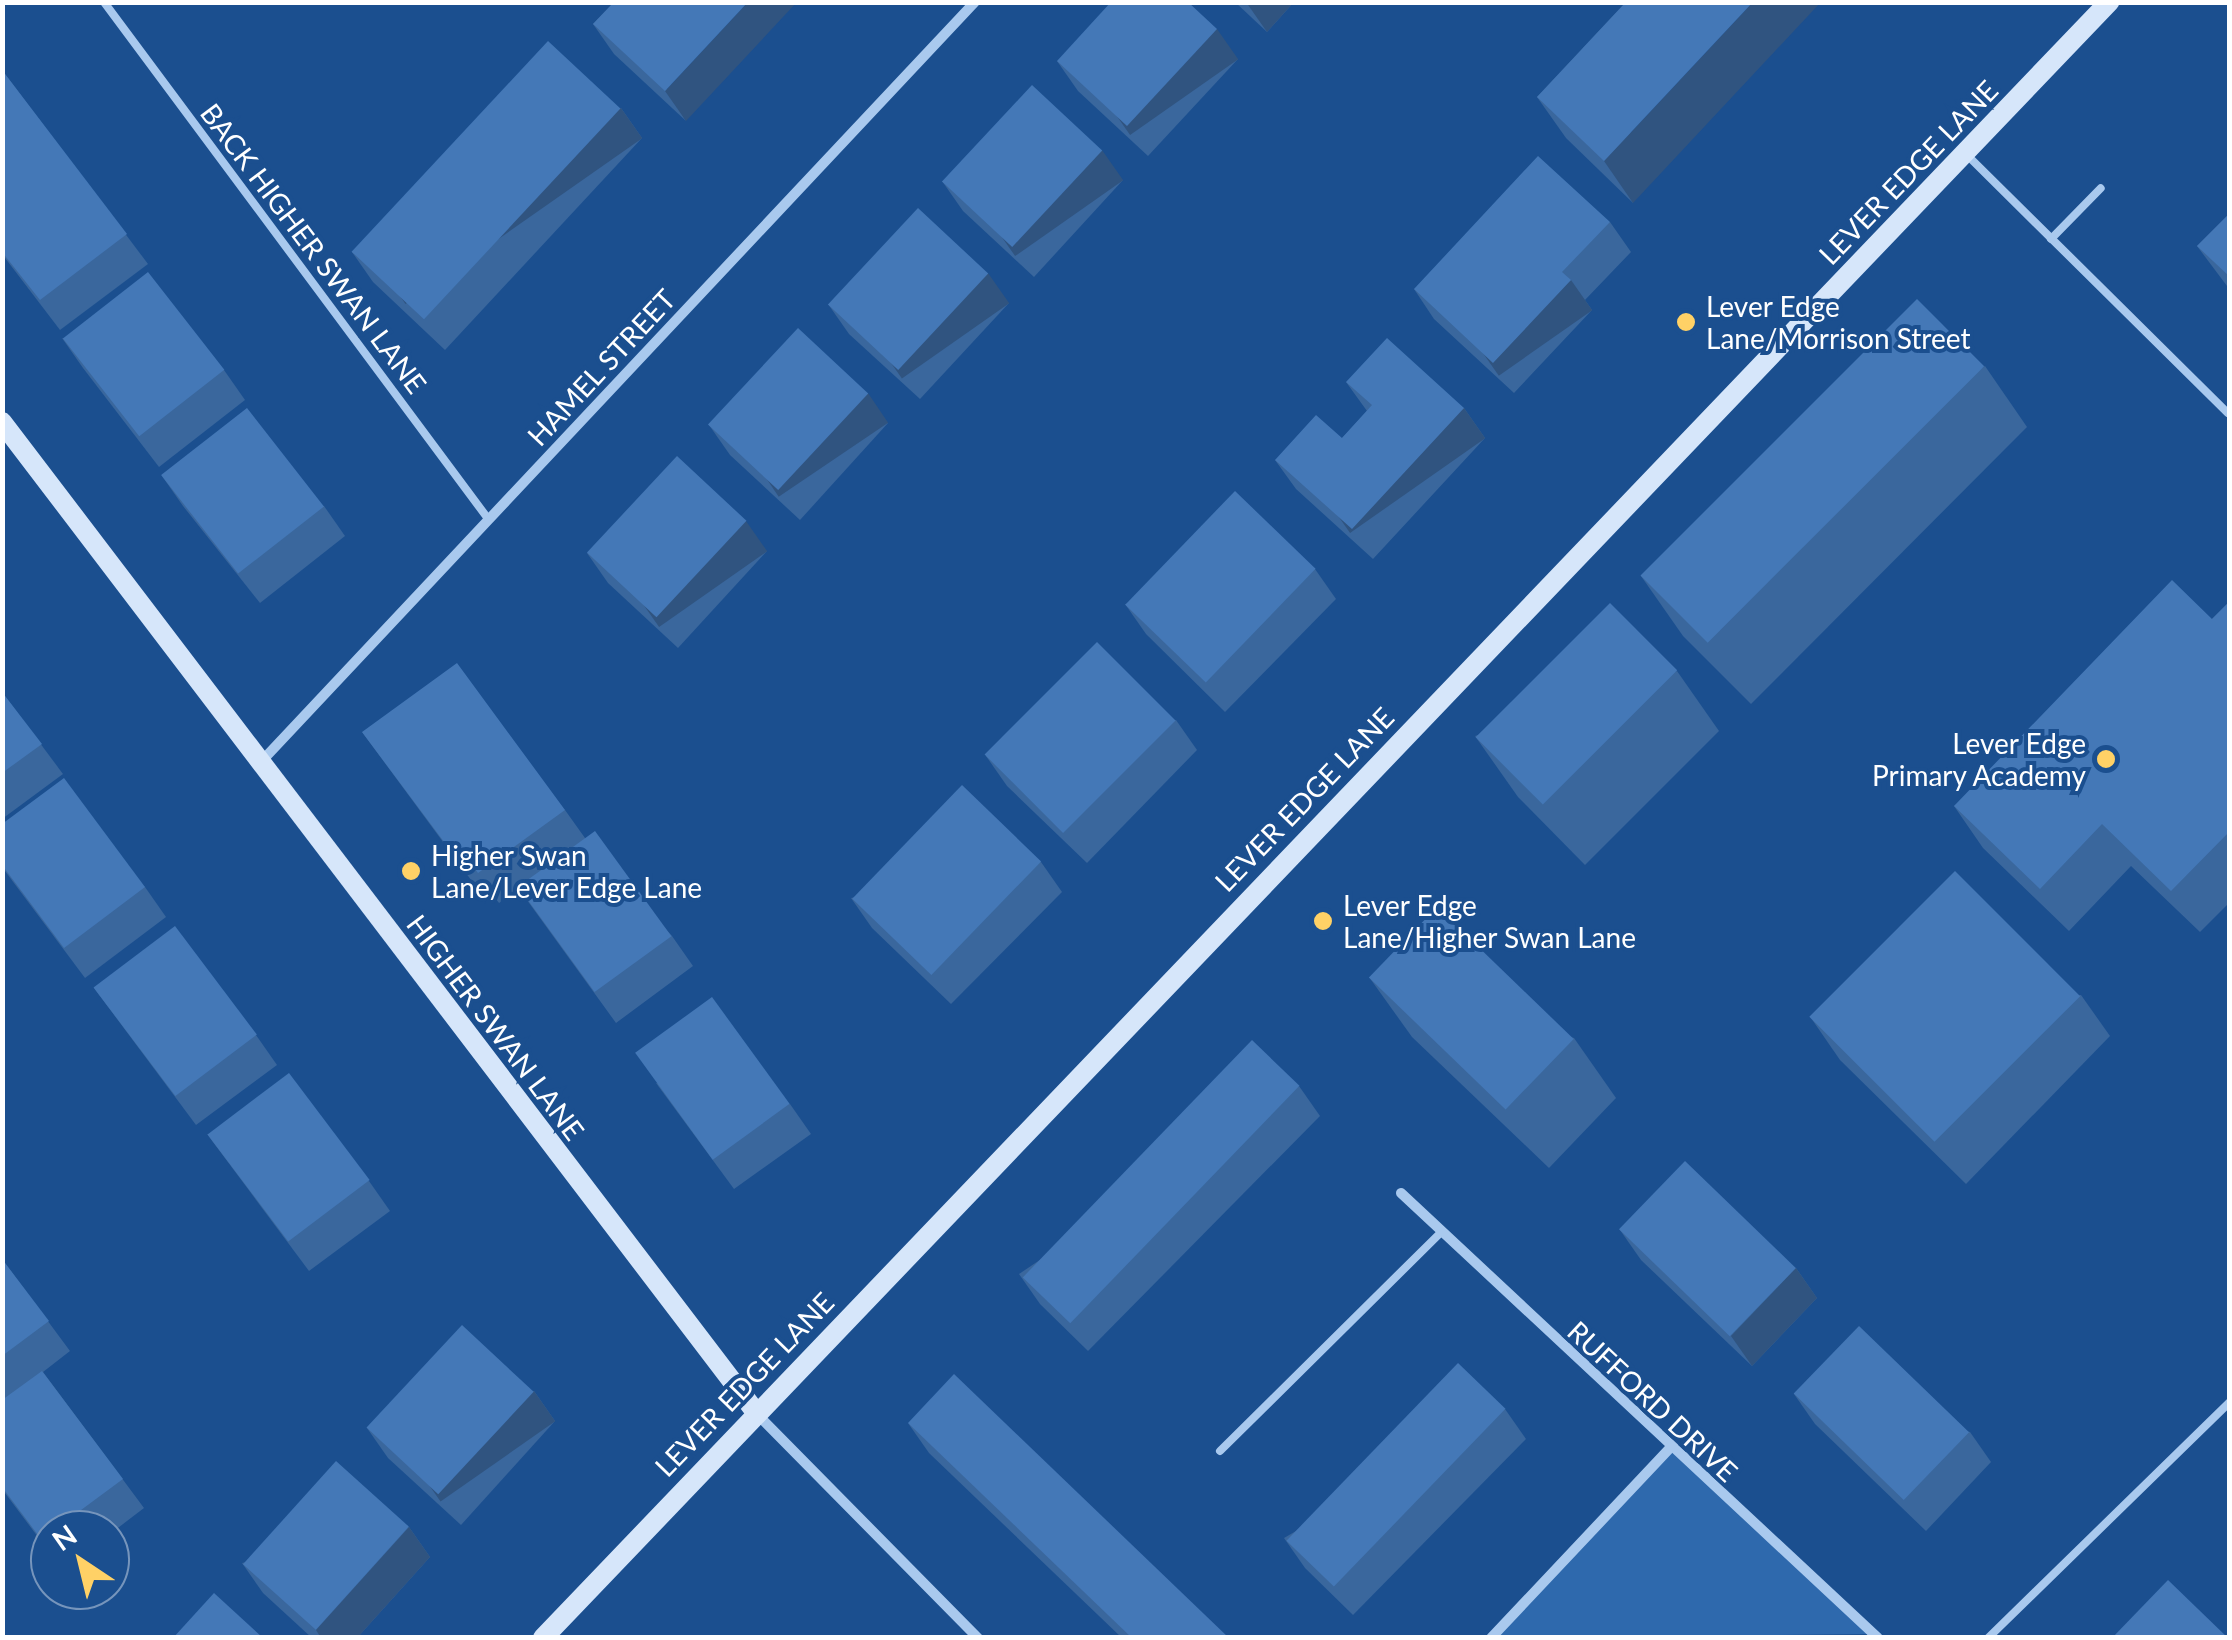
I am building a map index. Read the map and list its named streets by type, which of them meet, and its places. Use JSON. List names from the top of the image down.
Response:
{
  "streets": {
    "street": [
      "LEVER EDGE LANE",
      "HAMEL STREET",
      "HIGHER SWAN LANE",
      "RUFFORD DRIVE"
    ],
    "lane": ["BACK HIGHER SWAN LANE"]
  },
  "crossings": [
    ["LEVER EDGE LANE", "HIGHER SWAN LANE"],
    ["BACK HIGHER SWAN LANE", "HAMEL STREET"],
    ["HAMEL STREET", "HIGHER SWAN LANE"]
  ],
  "places": [
    "Lever Edge Lane/Morrison Street",
    "Lever Edge Primary Academy",
    "Higher Swan Lane/Lever Edge Lane",
    "Lever Edge Lane/Higher Swan Lane"
  ],
  "north": "top left"
}
